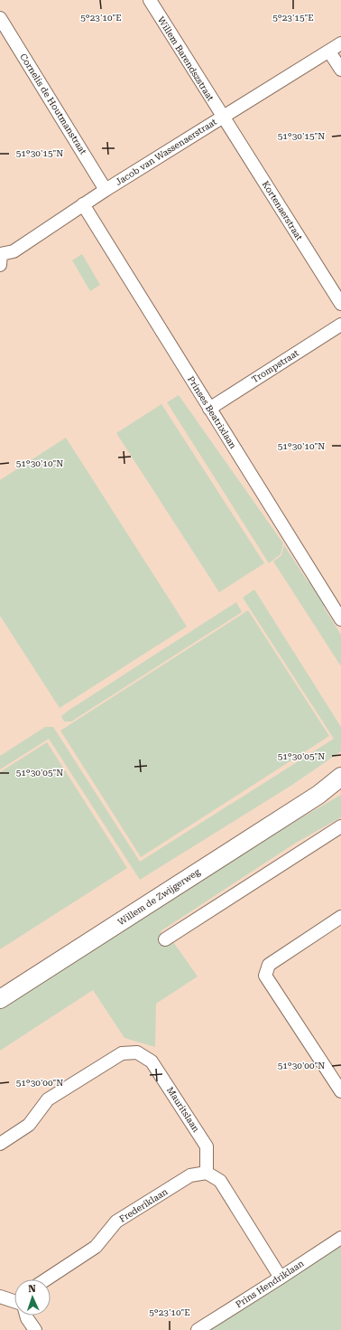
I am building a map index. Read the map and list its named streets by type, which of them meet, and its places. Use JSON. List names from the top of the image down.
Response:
{
  "streets": {
    "main road": ["Willem de Zwijgerweg"],
    "street": [
      "Willem Barendszstraat",
      "Cornelis de Houtmanstraat",
      "Jacob van Wassenaerstraat",
      "Kortenaerstraat",
      "Trompstraat",
      "Prinses Beatrixlaan",
      "Mauritslaan",
      "Frederiklaan",
      "Prins Hendriklaan"
    ]
  },
  "crossings": [
    ["Willem Barendszstraat", "Jacob van Wassenaerstraat"],
    ["Willem Barendszstraat", "Kortenaerstraat"],
    ["Cornelis de Houtmanstraat", "Jacob van Wassenaerstraat"],
    ["Jacob van Wassenaerstraat", "Kortenaerstraat"],
    ["Jacob van Wassenaerstraat", "Prinses Beatrixlaan"],
    ["Trompstraat", "Prinses Beatrixlaan"],
    ["Mauritslaan", "Frederiklaan"]
  ],
  "north": "top",
  "coordinates": [
    "5°23'15\"E",
    "5°23'10\"E",
    "51°30'15\"N",
    "51°30'10\"N",
    "51°30'05\"N",
    "51°30'00\"N"
  ]
}
